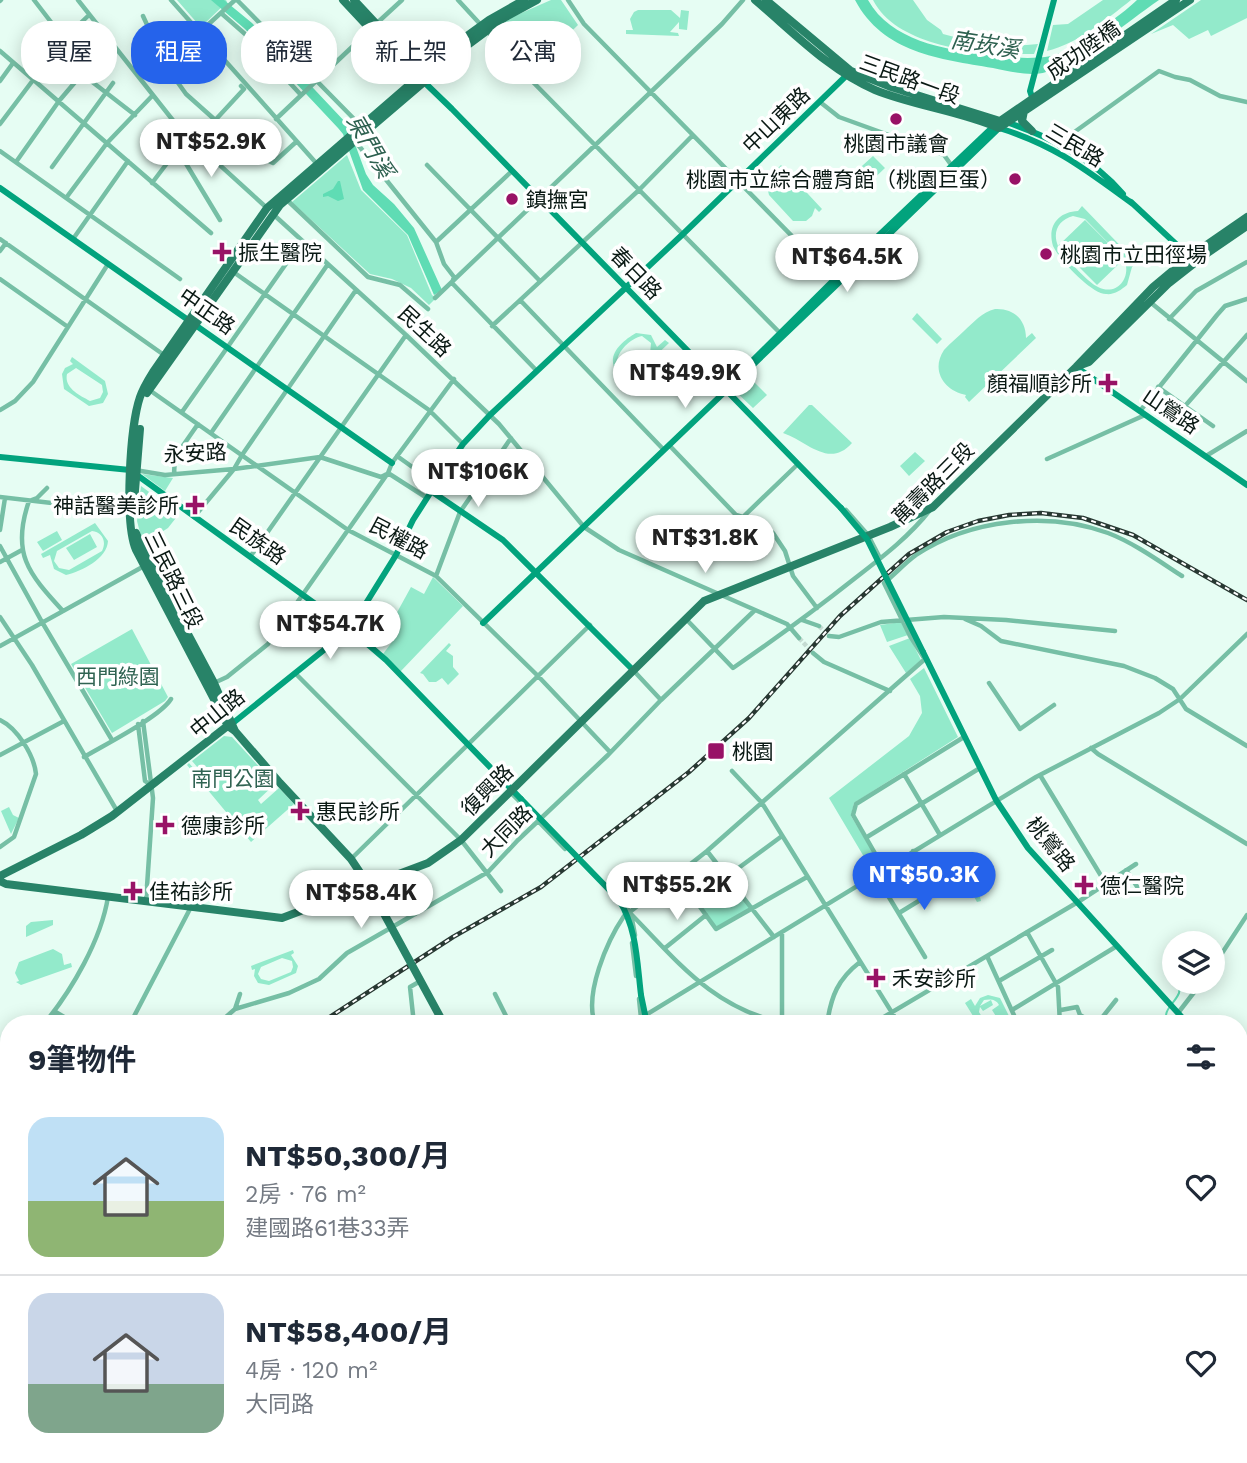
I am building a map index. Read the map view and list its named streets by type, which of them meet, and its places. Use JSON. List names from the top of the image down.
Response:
{
  "streets": {
    "main road": [
      "成功陸橋",
      "三民路一段",
      "春日路",
      "萬壽路三段",
      "三民路三段",
      "中山路",
      "復興路"
    ],
    "street": [
      "中山東路",
      "三民路",
      "中正路",
      "民生路",
      "山鶯路",
      "永安路",
      "民權路",
      "民族路",
      "大同路",
      "桃鶯路"
    ]
  },
  "crossings": [
    ["三民路一段", "中山東路"],
    ["三民路一段", "三民路"],
    ["中山東路", "春日路"],
    ["中山東路", "中山路"],
    ["春日路", "萬壽路三段"],
    ["春日路", "復興路"],
    ["春日路", "桃鶯路"],
    ["中正路", "三民路三段"],
    ["民生路", "中山路"],
    ["民生路", "復興路"],
    ["民生路", "大同路"],
    ["山鶯路", "萬壽路三段"],
    ["永安路", "民權路"],
    ["永安路", "民族路"],
    ["永安路", "三民路三段"],
    ["萬壽路三段", "復興路"],
    ["民權路", "三民路三段"],
    ["民權路", "中山路"],
    ["民權路", "復興路"],
    ["民權路", "大同路"],
    ["民族路", "三民路三段"],
    ["民族路", "中山路"],
    ["民族路", "復興路"],
    ["民族路", "大同路"],
    ["三民路三段", "中山路"],
    ["三民路三段", "復興路"],
    ["中山路", "復興路"]
  ],
  "water": ["南崁溪", "東門溪"],
  "parks": ["西門綠園", "南門公園"],
  "places": {
    "other": [
      "桃園市議會",
      "桃園市立綜合體育館（桃園巨蛋）",
      "鎮撫宮",
      "桃園市立田徑場"
    ],
    "health": [
      "振生醫院",
      "顏福順診所",
      "神話醫美診所",
      "惠民診所",
      "德康診所",
      "德仁醫院",
      "佳祐診所",
      "禾安診所"
    ],
    "transit": ["桃園"]
  },
  "page": {
    "chip": [
      "買屋",
      "租屋",
      "篩選",
      "新上架",
      "公寓"
    ],
    "price": [
      "NT$52.9K",
      "NT$64.5K",
      "NT$49.9K",
      "NT$106K",
      "NT$31.8K",
      "NT$54.7K",
      "NT$50.3K",
      "NT$55.2K",
      "NT$58.4K"
    ],
    "heading": "9筆物件",
    "list": [
      {
        "name": "NT$50,300/月",
        "note": "2房 · 76 m² · 建國路61巷33弄"
      },
      {
        "name": "NT$58,400/月",
        "note": "4房 · 120 m² · 大同路"
      }
    ]
  }
}
